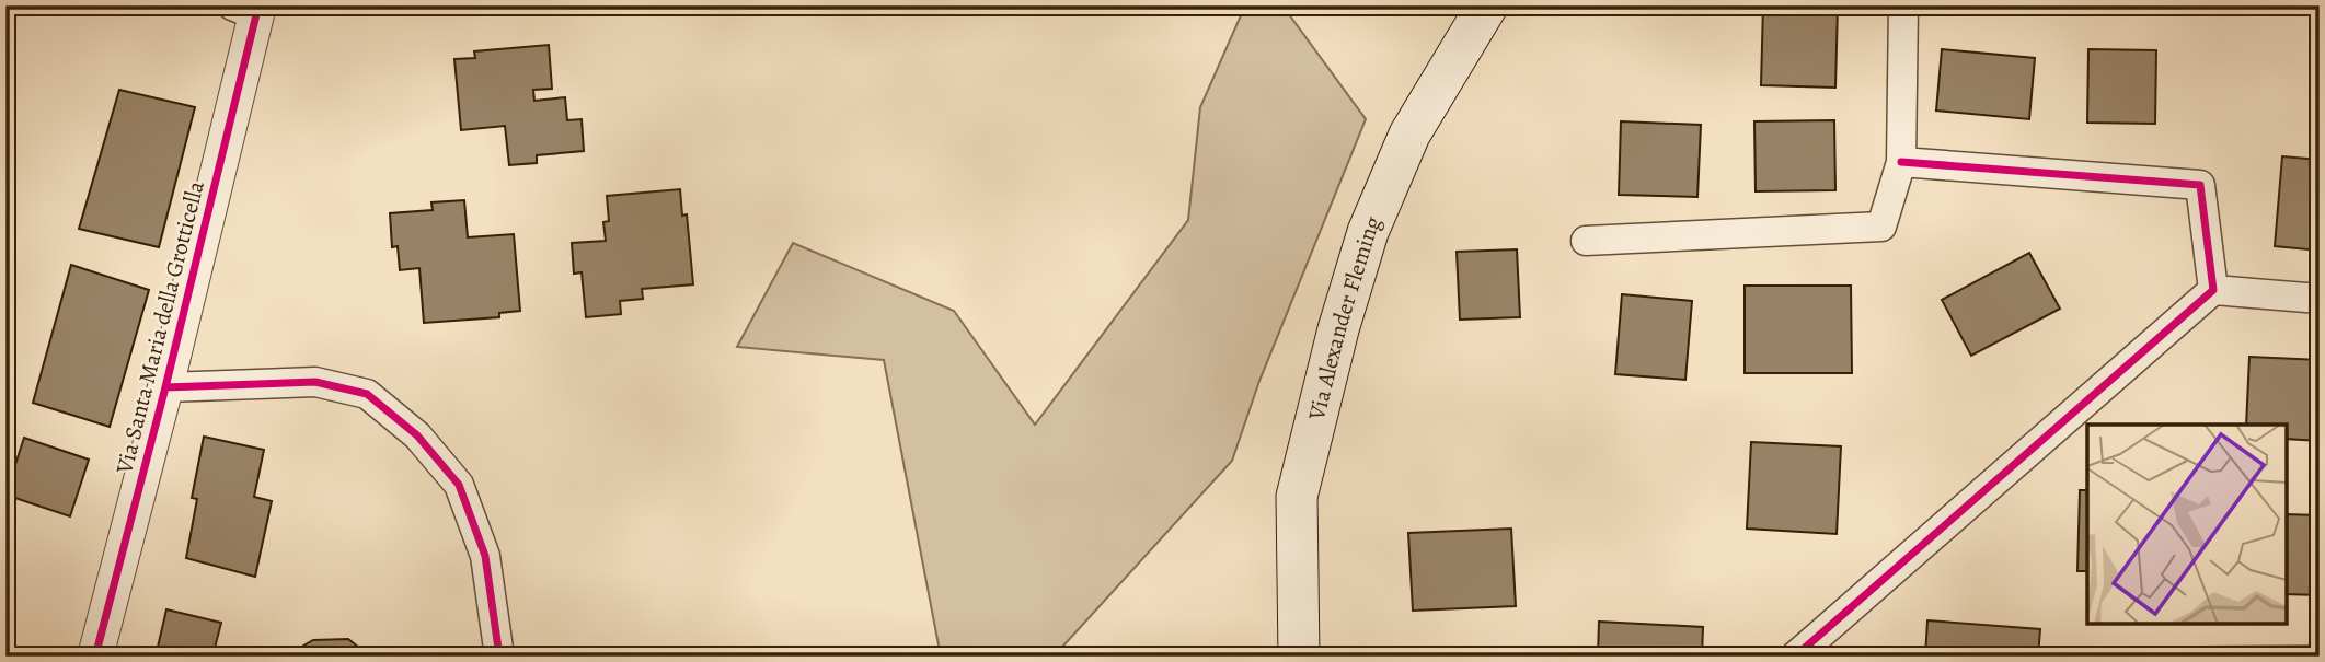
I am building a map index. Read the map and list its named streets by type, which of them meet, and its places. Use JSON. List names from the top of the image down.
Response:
{
  "streets": {
    "main road": ["Via Alexander Fleming"],
    "street": ["Via Santa Maria della Grotticella"]
  }
}
